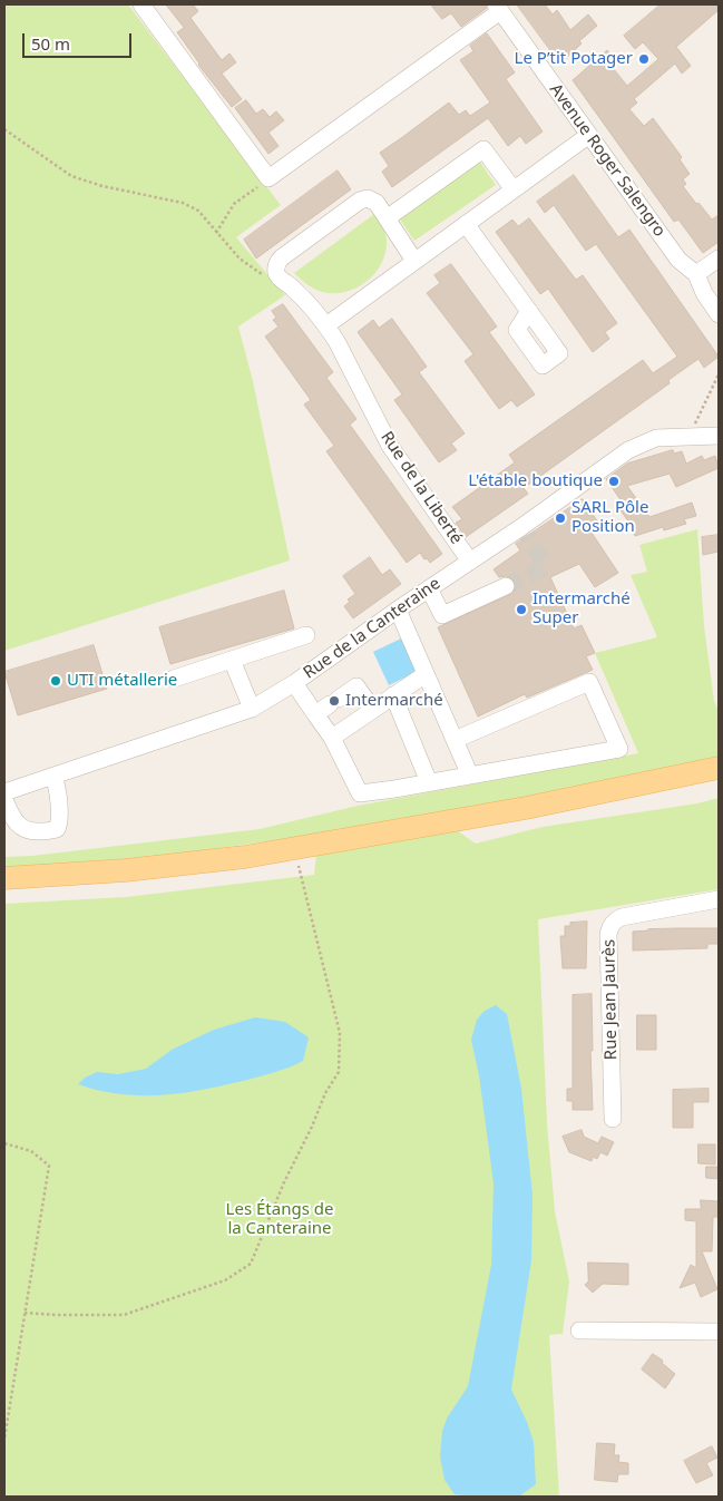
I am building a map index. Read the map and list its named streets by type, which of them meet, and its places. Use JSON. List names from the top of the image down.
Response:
{
  "streets": {
    "street": [
      "Avenue Roger Salengro",
      "Rue de la Liberté",
      "Rue de la Canteraine",
      "Rue Jean Jaurès"
    ]
  },
  "crossings": [
    ["Rue de la Liberté", "Rue de la Canteraine"]
  ],
  "parks": ["Les Étangs de la Canteraine"],
  "places": [
    "Le P’tit Potager",
    "L'étable boutique",
    "SARL Pôle Position",
    "Intermarché Super",
    "UTI métallerie",
    "Intermarché"
  ],
  "scale_bar": "50 m"
}
